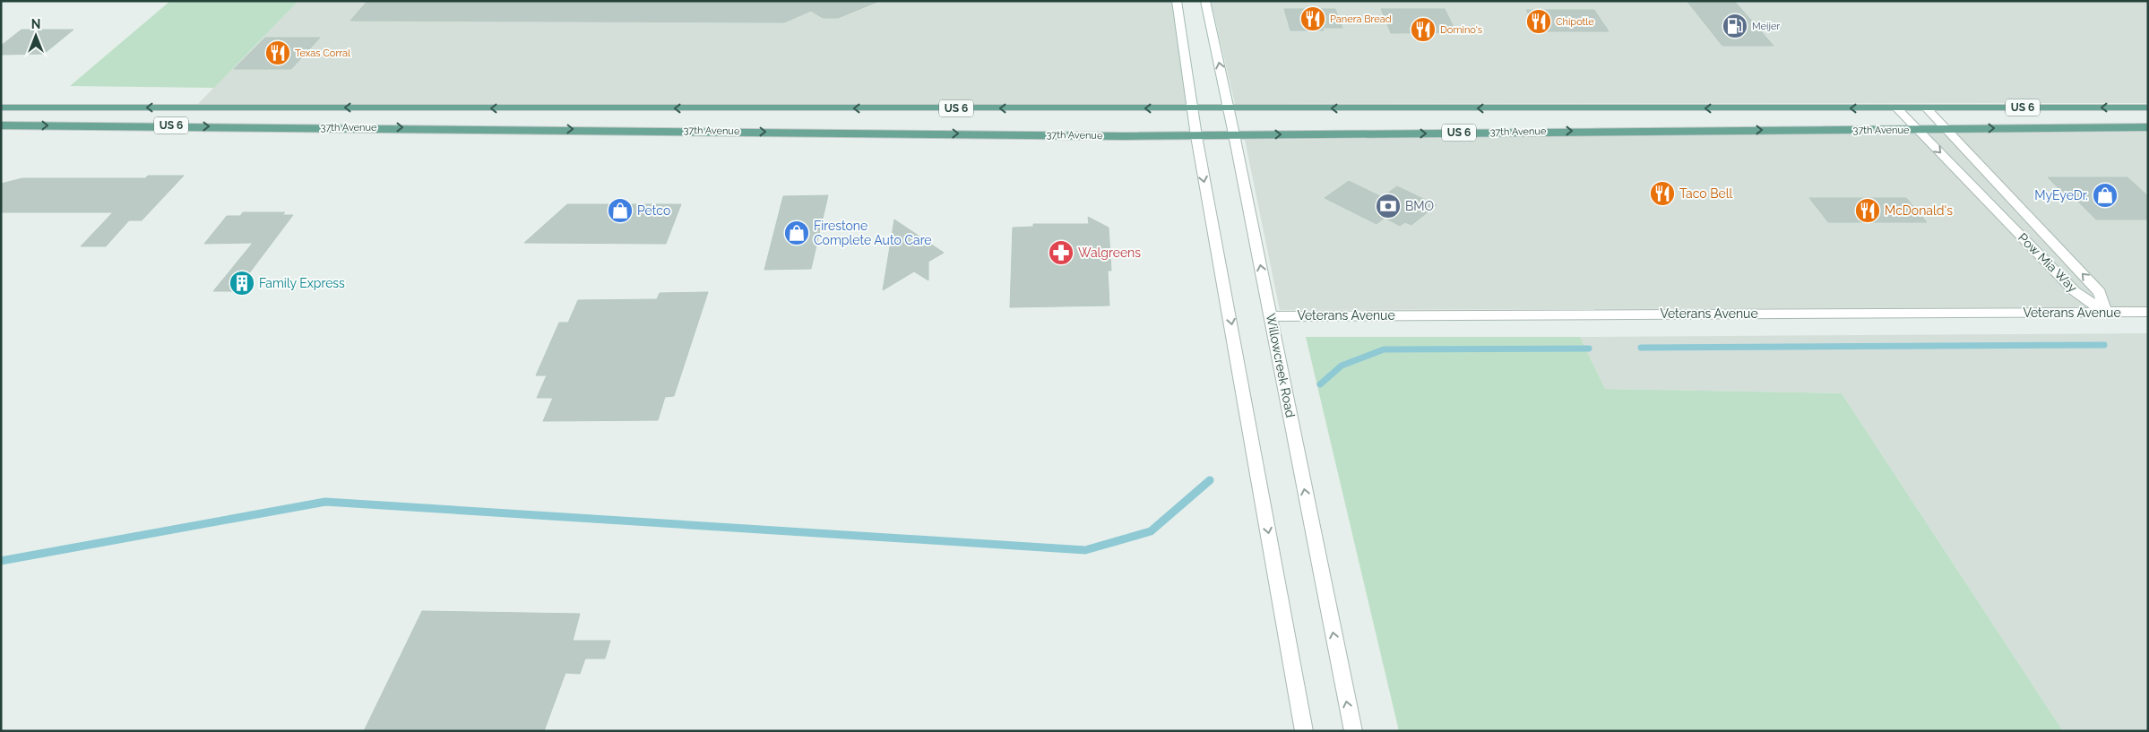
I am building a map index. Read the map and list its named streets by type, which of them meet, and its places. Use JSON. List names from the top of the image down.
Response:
{
  "streets": {
    "main road": ["US 6", "37th Avenue"],
    "street": ["Pow Mia Way", "Veterans Avenue", "Willowcreek Road"]
  },
  "crossings": [
    ["37th Avenue", "Pow Mia Way"],
    ["37th Avenue", "Willowcreek Road"],
    ["Pow Mia Way", "Veterans Avenue"],
    ["Veterans Avenue", "Willowcreek Road"]
  ],
  "places": {
    "restaurant": [
      "Panera Bread",
      "Chipotle",
      "Domino's",
      "Texas Corral",
      "Taco Bell",
      "McDonald's"
    ],
    "fuel station": ["Meijer"],
    "shop": ["MyEyeDr.", "Petco", "Firestone Complete Auto Care"],
    "bank": ["BMO"],
    "pharmacy": ["Walgreens"],
    "building": ["Family Express"]
  },
  "north": "top"
}
